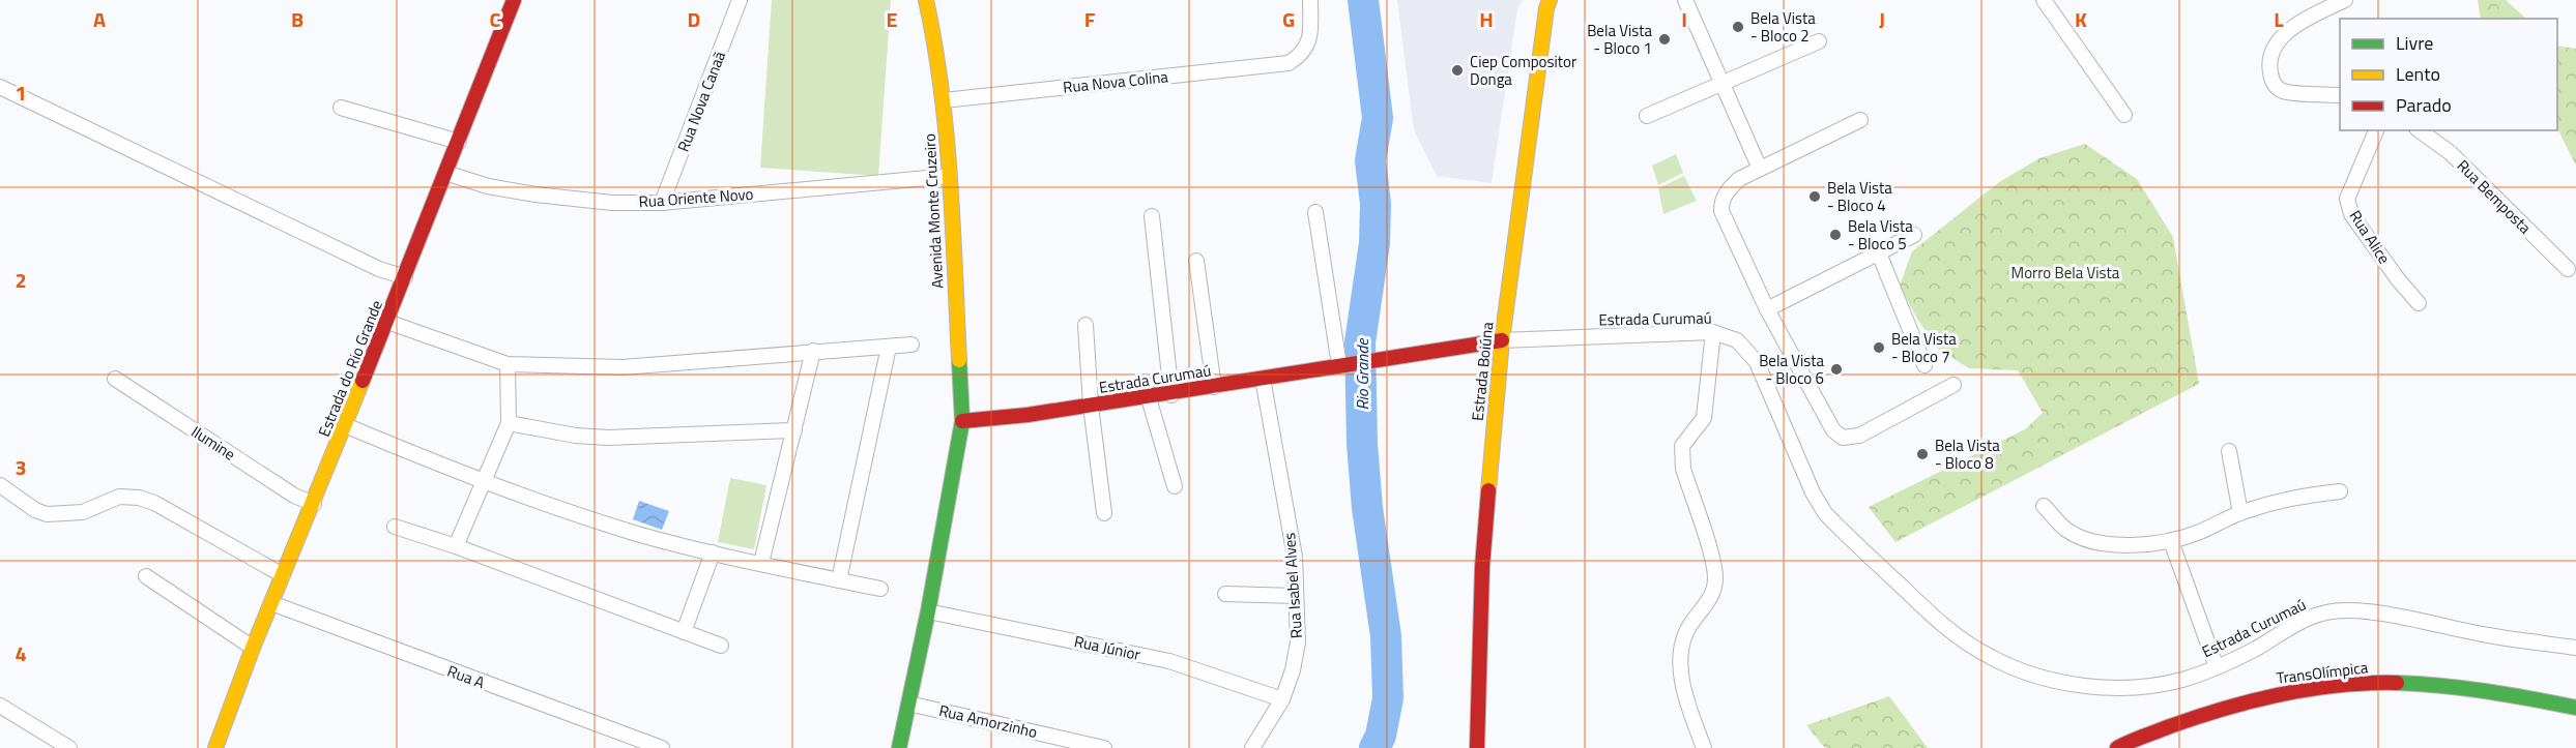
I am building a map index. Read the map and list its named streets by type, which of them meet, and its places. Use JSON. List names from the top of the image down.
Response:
{
  "streets": {
    "main road": [
      "Avenida Monte Cruzeiro",
      "Estrada Curumaú",
      "Estrada do Rio Grande",
      "Estrada Boiúna",
      "TransOlímpica"
    ],
    "street": [
      "Rua Nova Colina",
      "Rua Nova Canaã",
      "Rua Bemposta",
      "Rua Oriente Novo",
      "Rua Alice",
      "Ilumine",
      "Rua Isabel Alves",
      "Rua Júnior",
      "Rua A",
      "Rua Amorzinho"
    ]
  },
  "crossings": [
    ["Rua Nova Colina", "Avenida Monte Cruzeiro"],
    ["Rua Nova Canaã", "Rua Oriente Novo"],
    ["Rua Oriente Novo", "Avenida Monte Cruzeiro"],
    ["Rua Oriente Novo", "Estrada do Rio Grande"],
    ["Avenida Monte Cruzeiro", "Estrada Curumaú"],
    ["Estrada Curumaú", "Estrada Boiúna"],
    ["Estrada Curumaú", "Rua Isabel Alves"],
    ["Estrada do Rio Grande", "Ilumine"],
    ["Estrada do Rio Grande", "Rua A"],
    ["Rua Isabel Alves", "Rua Júnior"]
  ],
  "water": ["Rio Grande"],
  "parks": ["Morro Bela Vista"],
  "places": [
    "Bela Vista - Bloco 2",
    "Bela Vista - Bloco 1",
    "Ciep Compositor Donga",
    "Bela Vista - Bloco 4",
    "Bela Vista - Bloco 5",
    "Bela Vista - Bloco 7",
    "Bela Vista - Bloco 6",
    "Bela Vista - Bloco 8"
  ],
  "legend": ["Livre", "Lento", "Parado"],
  "grid": {
    "columns": [
      "A",
      "B",
      "C",
      "D",
      "E",
      "F",
      "G",
      "H",
      "I",
      "J",
      "K",
      "L"
    ],
    "rows": [
      "1",
      "2",
      "3",
      "4"
    ]
  }
}
